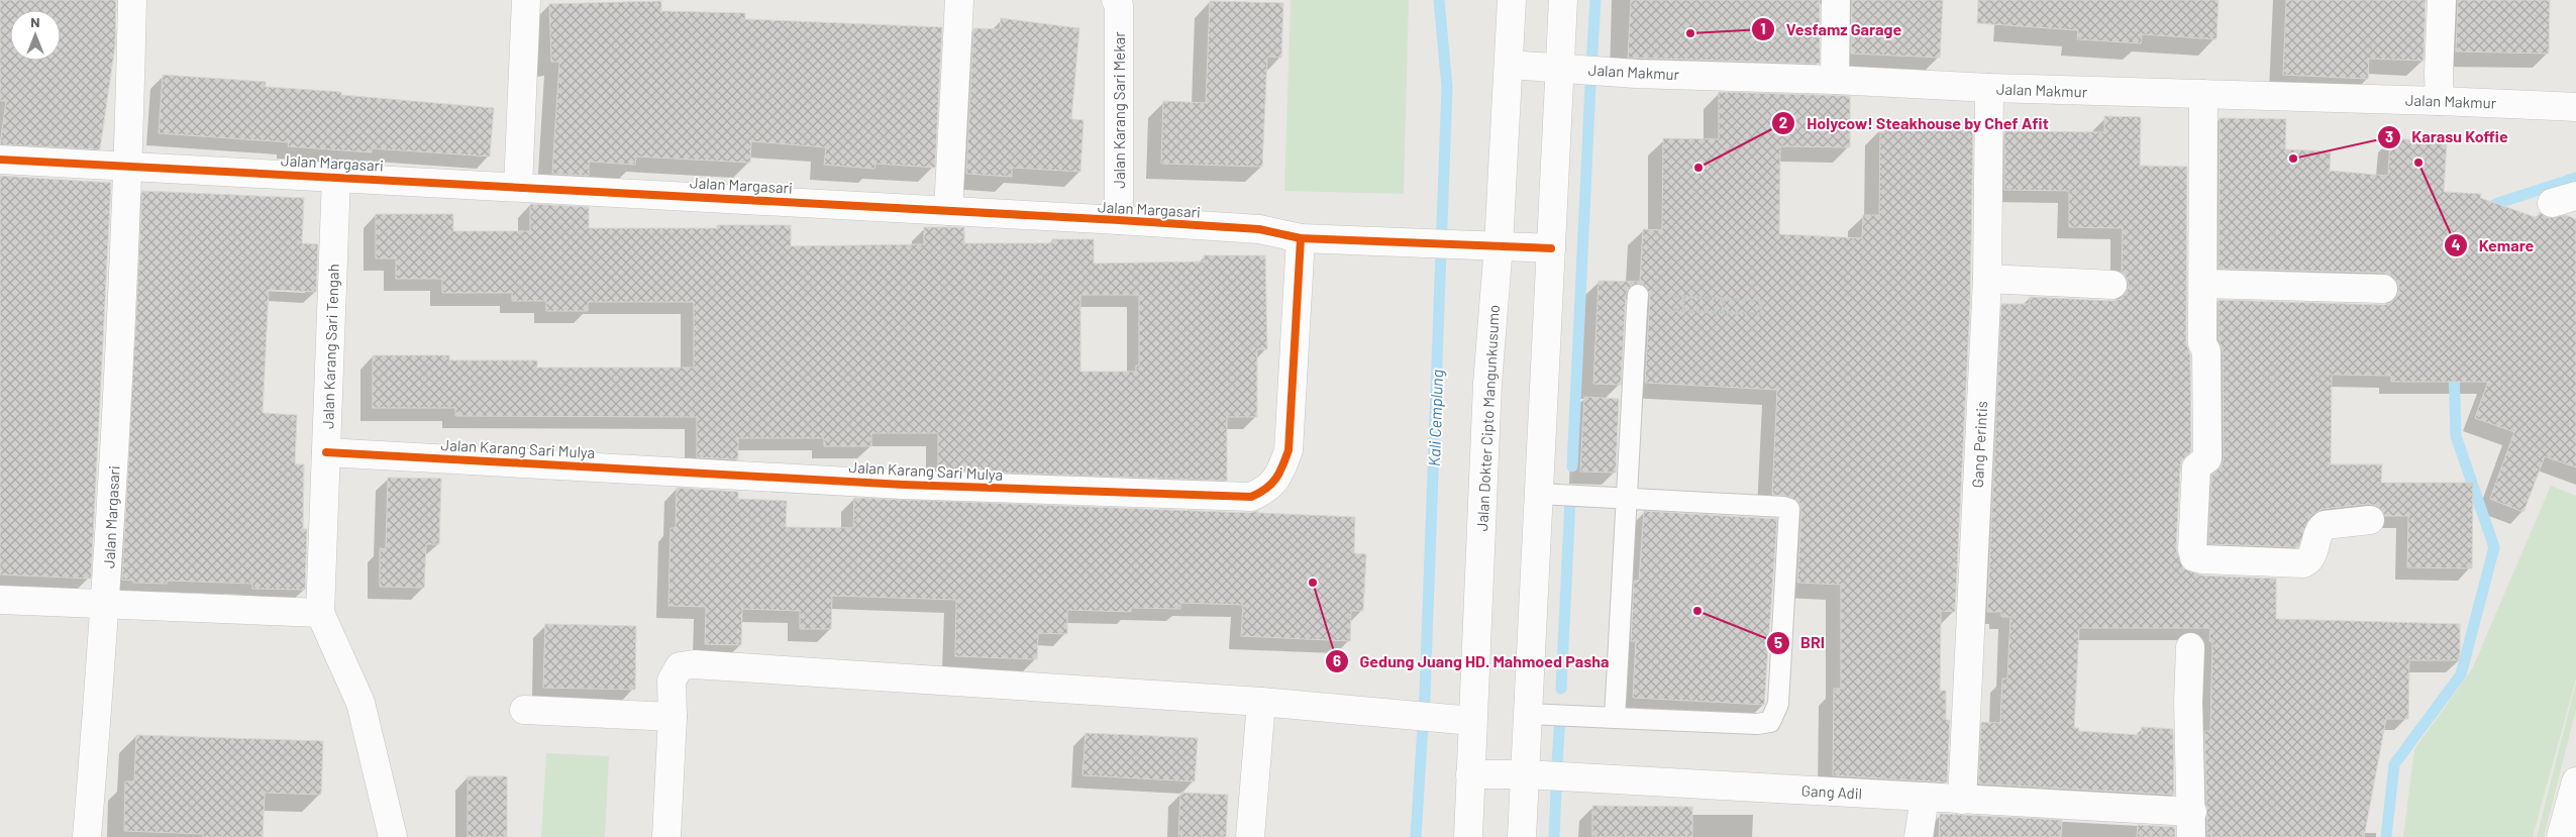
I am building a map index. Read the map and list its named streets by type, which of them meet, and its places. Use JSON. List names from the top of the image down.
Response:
{
  "streets": {
    "street": [
      "Jalan Makmur",
      "Jalan Karang Sari Mekar",
      "Jalan Margasari",
      "Jalan Karang Sari Tengah",
      "Jalan Dokter Cipto Mangunkusumo",
      "Gang Perintis",
      "Jalan Karang Sari Mulya",
      "Gang Adil"
    ]
  },
  "crossings": [
    ["Jalan Makmur", "Jalan Dokter Cipto Mangunkusumo"],
    ["Jalan Makmur", "Gang Perintis"],
    ["Jalan Karang Sari Mekar", "Jalan Margasari"],
    ["Jalan Margasari", "Jalan Karang Sari Tengah"],
    ["Jalan Margasari", "Jalan Dokter Cipto Mangunkusumo"],
    ["Jalan Margasari", "Jalan Karang Sari Mulya"],
    ["Jalan Karang Sari Tengah", "Jalan Karang Sari Mulya"],
    ["Jalan Dokter Cipto Mangunkusumo", "Gang Adil"],
    ["Gang Perintis", "Gang Adil"]
  ],
  "water": ["Kali Cemplung"],
  "places": [
    "Vesfamz Garage",
    "Karasu Koffie",
    "Kemare",
    "Holycow! Steakhouse by Chef Afit",
    "Gedung Juang HD. Mahmoed Pasha",
    "BRI"
  ],
  "north": "top"
}
